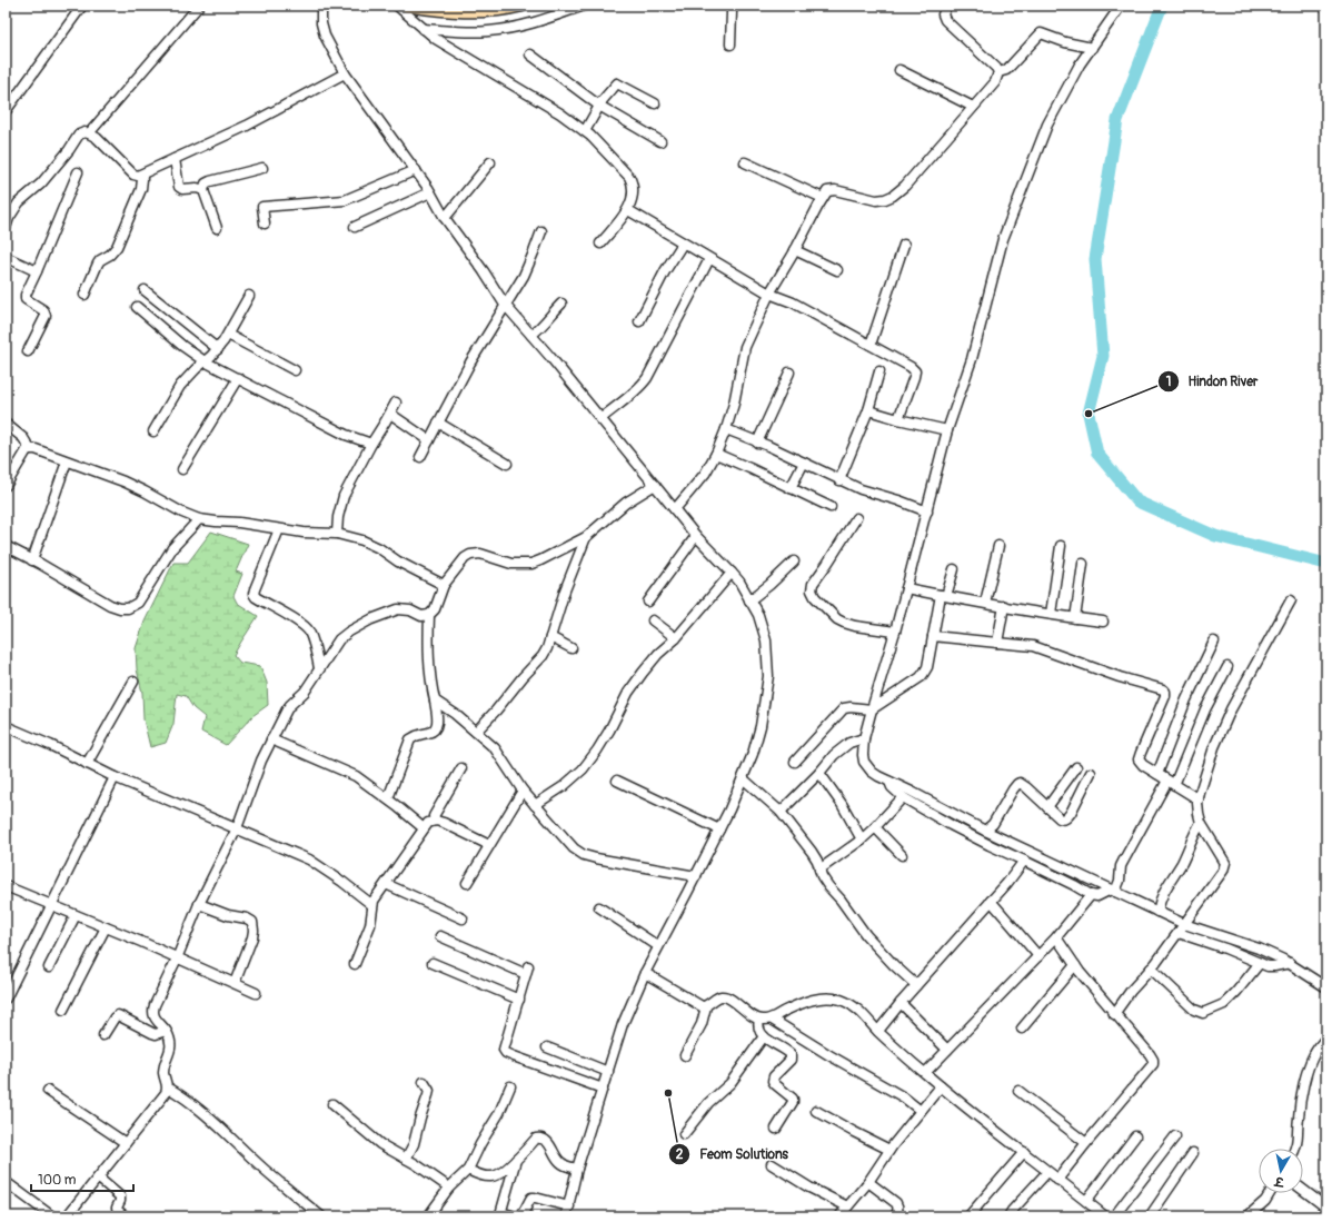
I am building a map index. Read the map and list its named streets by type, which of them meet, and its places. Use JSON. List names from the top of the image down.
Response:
{
  "places": ["Hindon River", "Feom Solutions"],
  "scale_bar": "100 m",
  "north": "bottom"
}
